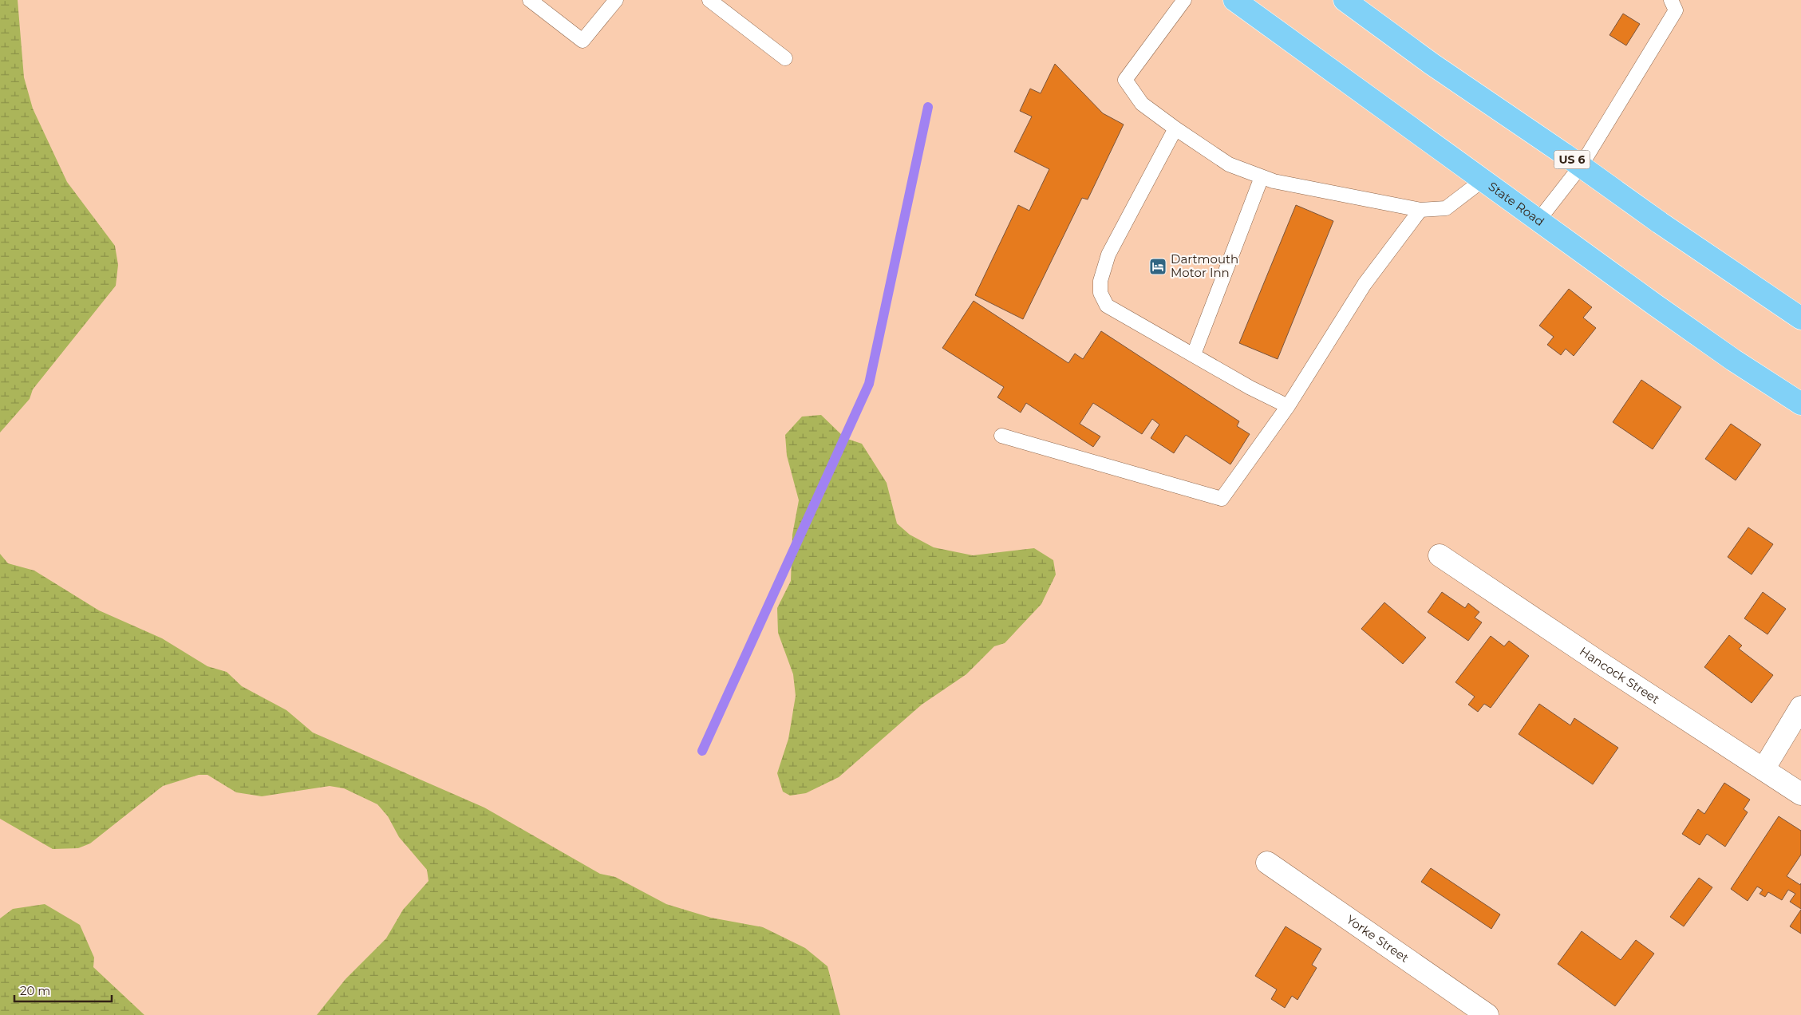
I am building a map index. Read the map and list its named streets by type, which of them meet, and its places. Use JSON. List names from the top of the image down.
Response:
{
  "streets": {
    "main road": ["US 6", "State Road"],
    "street": ["Hancock Street", "Yorke Street"]
  },
  "places": {
    "hotel": ["Dartmouth Motor Inn"]
  },
  "scale_bar": "20 m"
}
